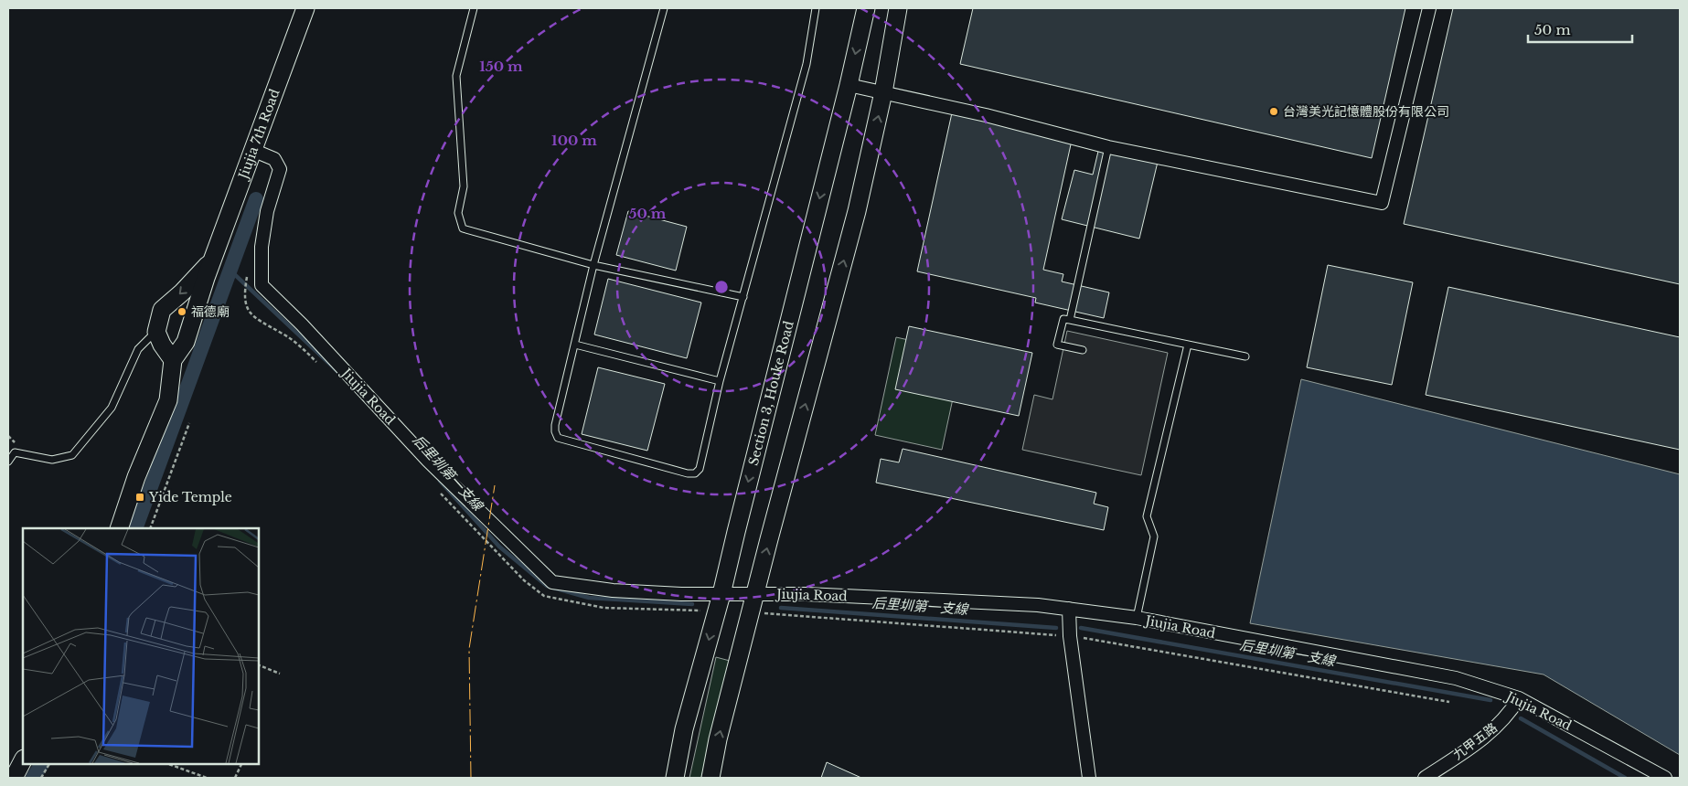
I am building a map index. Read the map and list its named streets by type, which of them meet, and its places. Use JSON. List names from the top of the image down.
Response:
{
  "streets": {
    "street": [
      "Jiujia 7th Road",
      "Section 3, Houke Road",
      "Jiujia Road",
      "九甲五路"
    ]
  },
  "crossings": [
    ["Jiujia 7th Road", "Jiujia Road"],
    ["Section 3, Houke Road", "Jiujia Road"],
    ["Jiujia Road", "九甲五路"]
  ],
  "water": ["后里圳第一支線"],
  "places": {
    "other": ["台灣美光記憶體股份有限公司", "福德廟"],
    "transit": ["Yide Temple"]
  },
  "scale_bar": "50 m",
  "rings": ["150 m", "100 m", "50 m"]
}
